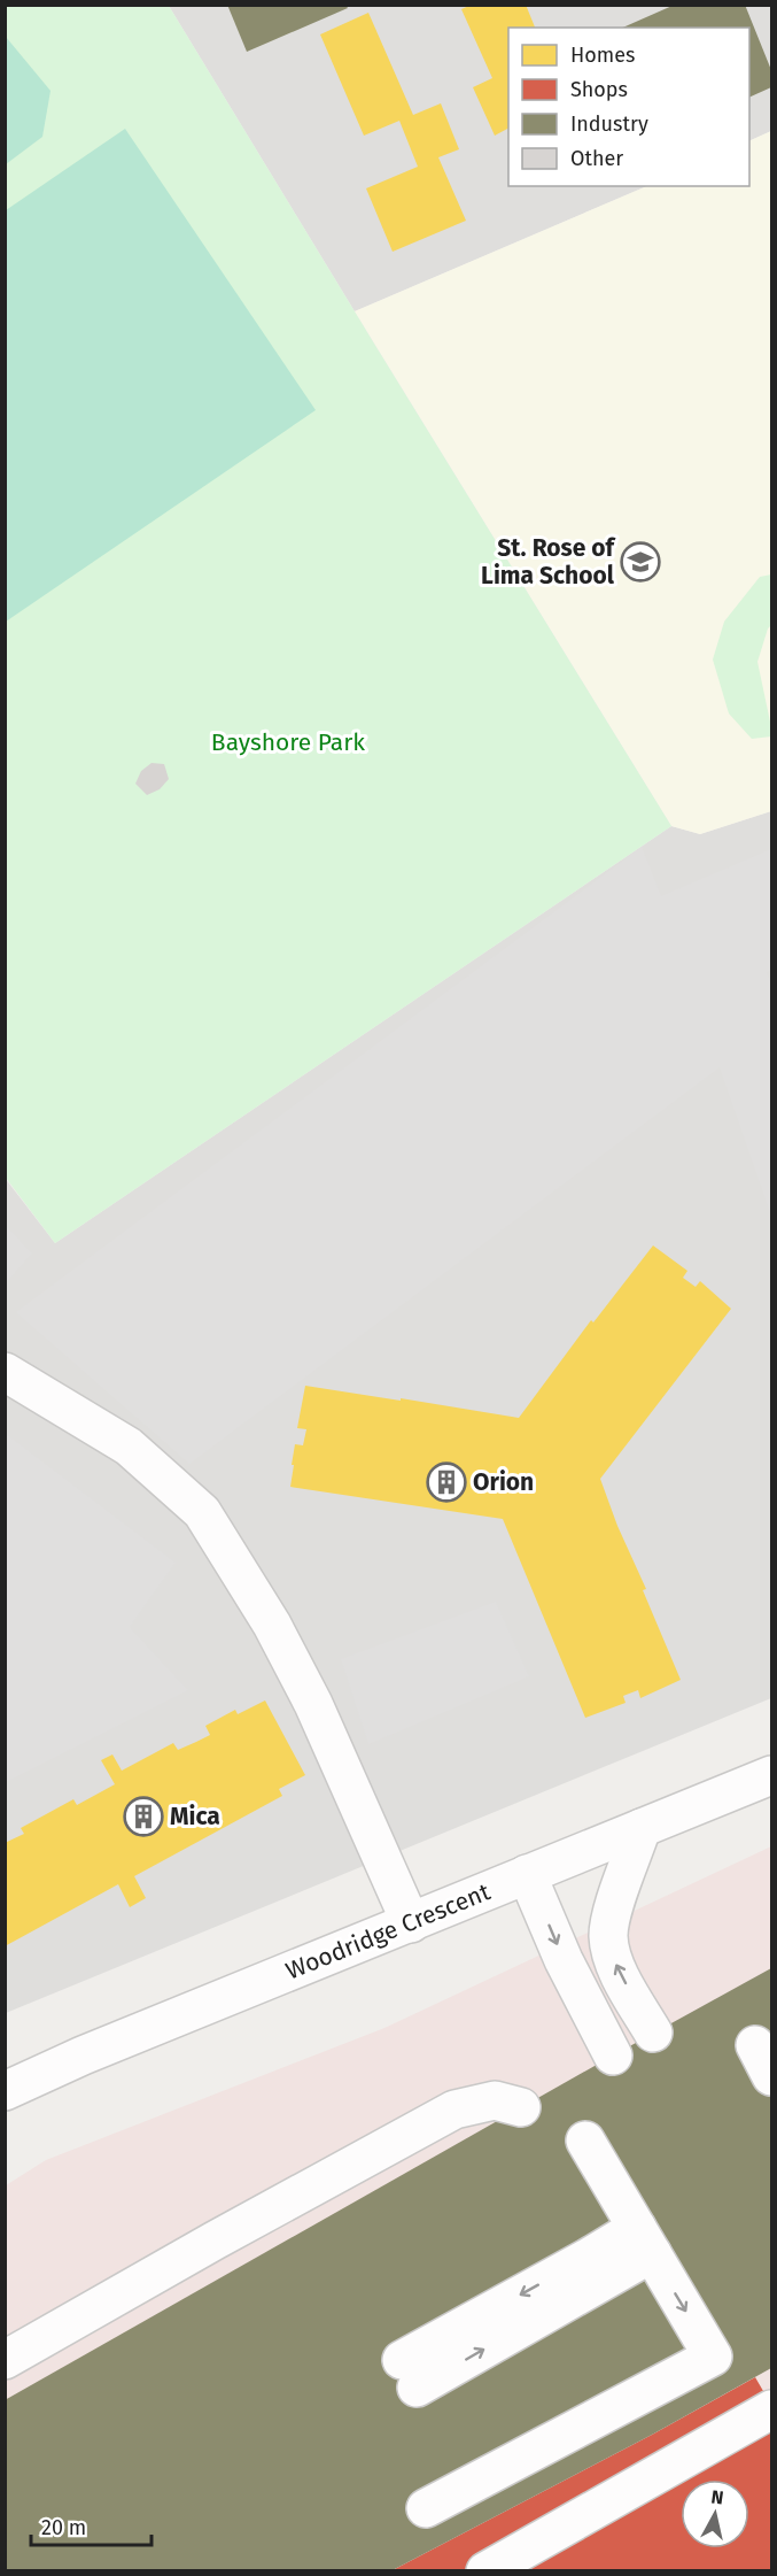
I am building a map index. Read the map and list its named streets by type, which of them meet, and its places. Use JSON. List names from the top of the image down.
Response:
{
  "streets": {
    "street": ["Woodridge Crescent"]
  },
  "parks": ["Bayshore Park"],
  "places": {
    "school or university": ["St. Rose of Lima School"],
    "building": ["Orion", "Mica"]
  },
  "legend": [
    "Homes",
    "Shops",
    "Industry",
    "Other"
  ],
  "scale_bar": "20 m",
  "north": "top"
}
